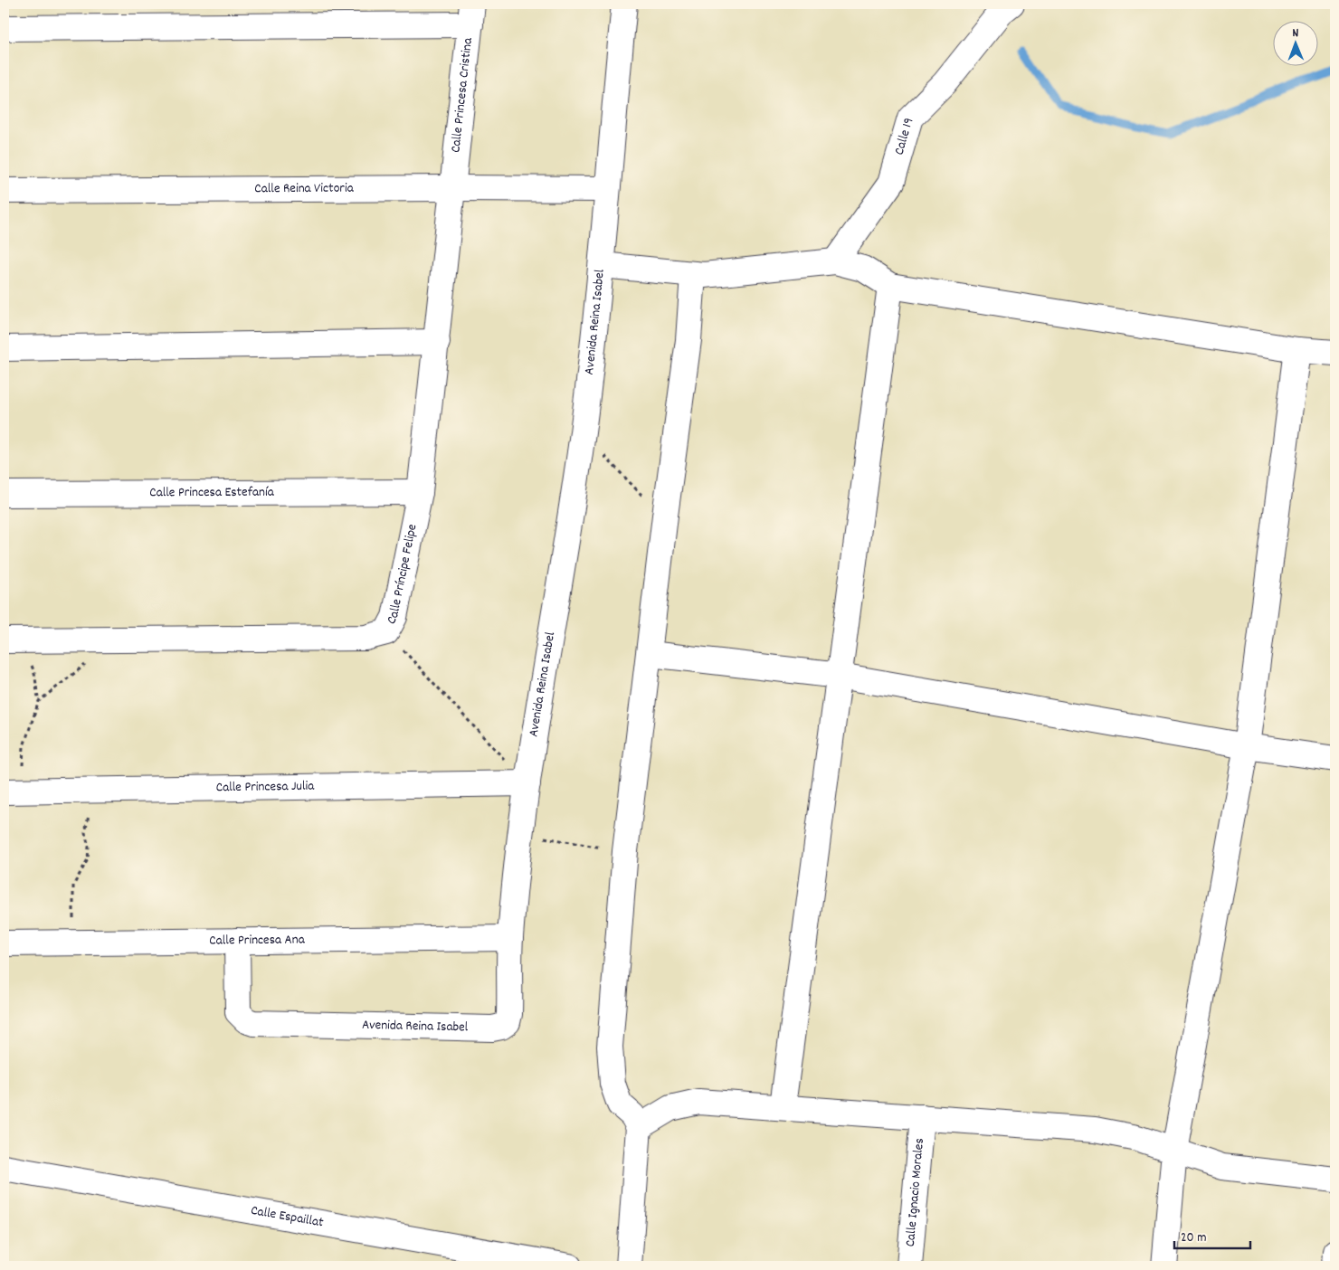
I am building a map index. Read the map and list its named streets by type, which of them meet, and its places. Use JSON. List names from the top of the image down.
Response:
{
  "streets": {
    "street": [
      "Calle Princesa Cristina",
      "Calle 19",
      "Calle Reina Victoria",
      "Avenida Reina Isabel",
      "Calle Princesa Estefanía",
      "Calle Príncipe Felipe",
      "Calle Princesa Julia",
      "Calle Princesa Ana",
      "Calle Ignacio Morales",
      "Calle Espaillat"
    ]
  },
  "crossings": [
    ["Calle Princesa Cristina", "Calle Reina Victoria"],
    ["Calle Princesa Cristina", "Calle Príncipe Felipe"],
    ["Calle Reina Victoria", "Avenida Reina Isabel"],
    ["Calle Reina Victoria", "Calle Príncipe Felipe"],
    ["Avenida Reina Isabel", "Calle Princesa Julia"],
    ["Avenida Reina Isabel", "Calle Princesa Ana"],
    ["Calle Princesa Estefanía", "Calle Príncipe Felipe"]
  ],
  "scale_bar": "20 m",
  "north": "top"
}
